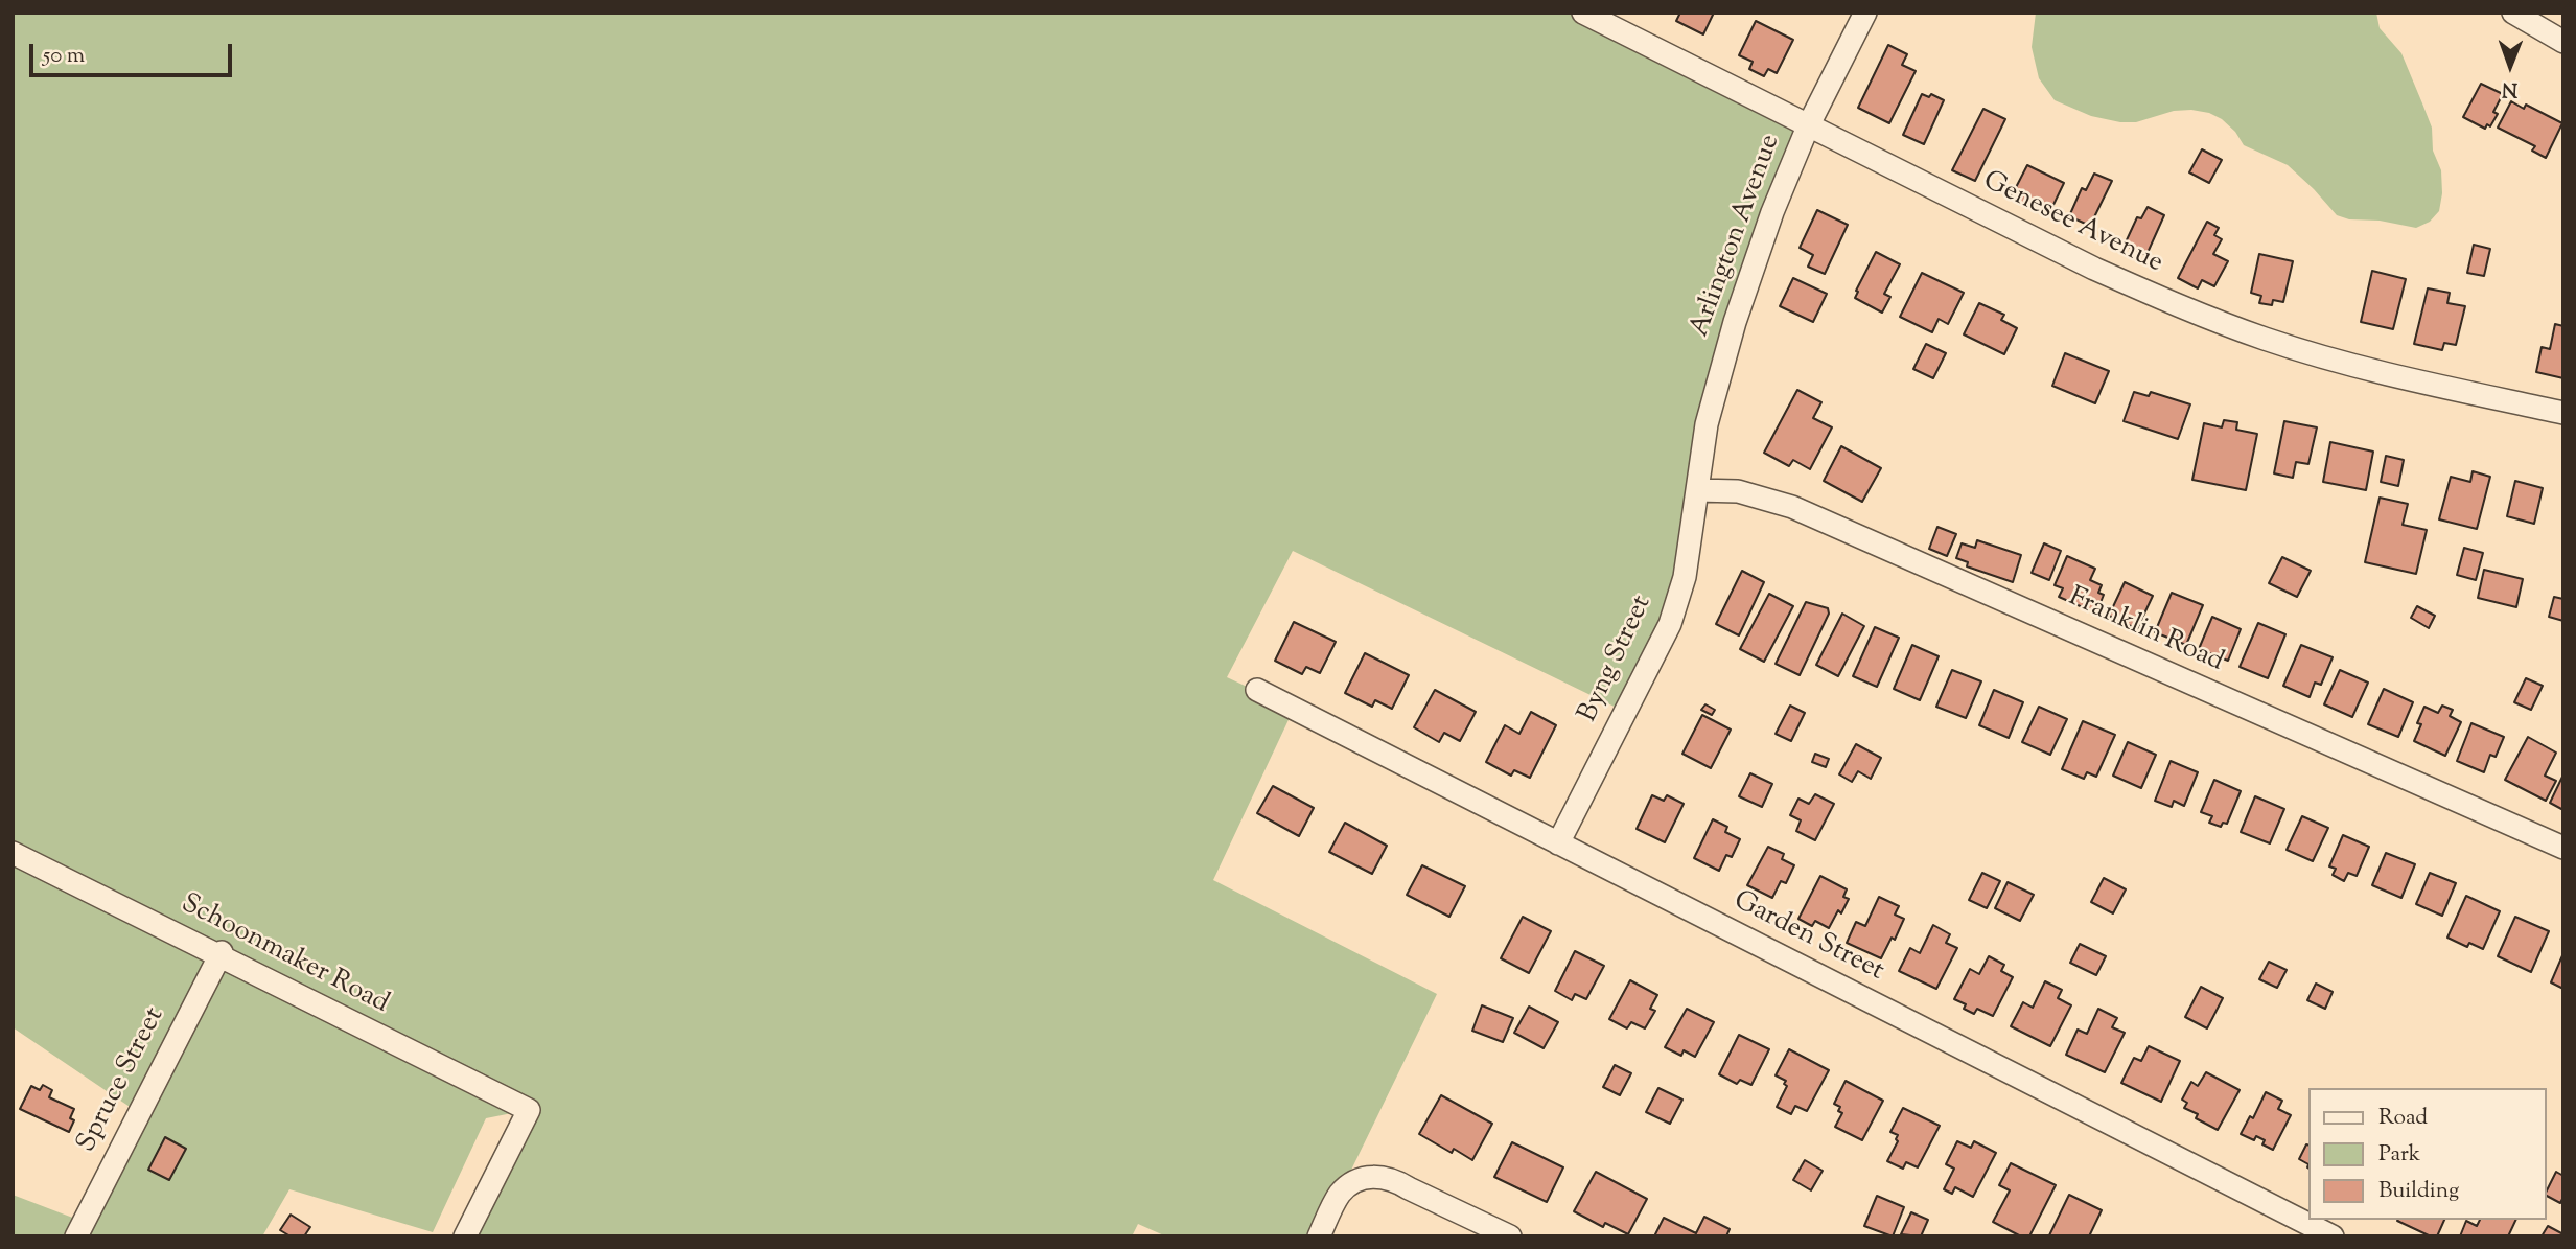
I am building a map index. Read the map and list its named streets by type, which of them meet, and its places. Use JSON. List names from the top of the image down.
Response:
{
  "streets": {
    "street": [
      "Genesee Avenue",
      "Arlington Avenue",
      "Franklin Road",
      "Byng Street",
      "Garden Street",
      "Schoonmaker Road",
      "Spruce Street"
    ]
  },
  "crossings": [
    ["Genesee Avenue", "Arlington Avenue"],
    ["Arlington Avenue", "Franklin Road"],
    ["Arlington Avenue", "Byng Street"],
    ["Franklin Road", "Byng Street"],
    ["Byng Street", "Garden Street"],
    ["Schoonmaker Road", "Spruce Street"]
  ],
  "legend": ["Road", "Park", "Building"],
  "scale_bar": "50 m",
  "north": "bottom"
}
